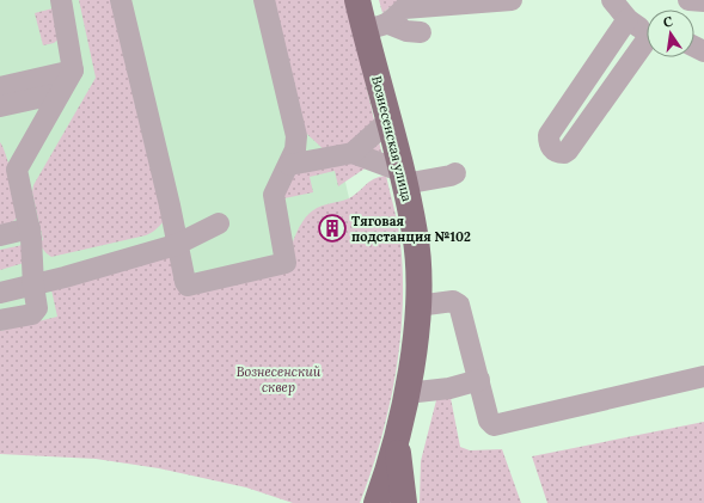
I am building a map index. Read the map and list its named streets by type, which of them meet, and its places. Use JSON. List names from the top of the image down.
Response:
{
  "streets": {
    "main road": ["Вознесенская улица"]
  },
  "parks": ["Вознесенский cквер"],
  "places": {
    "building": ["Тяговая подстанция №102"]
  },
  "north": "top"
}
